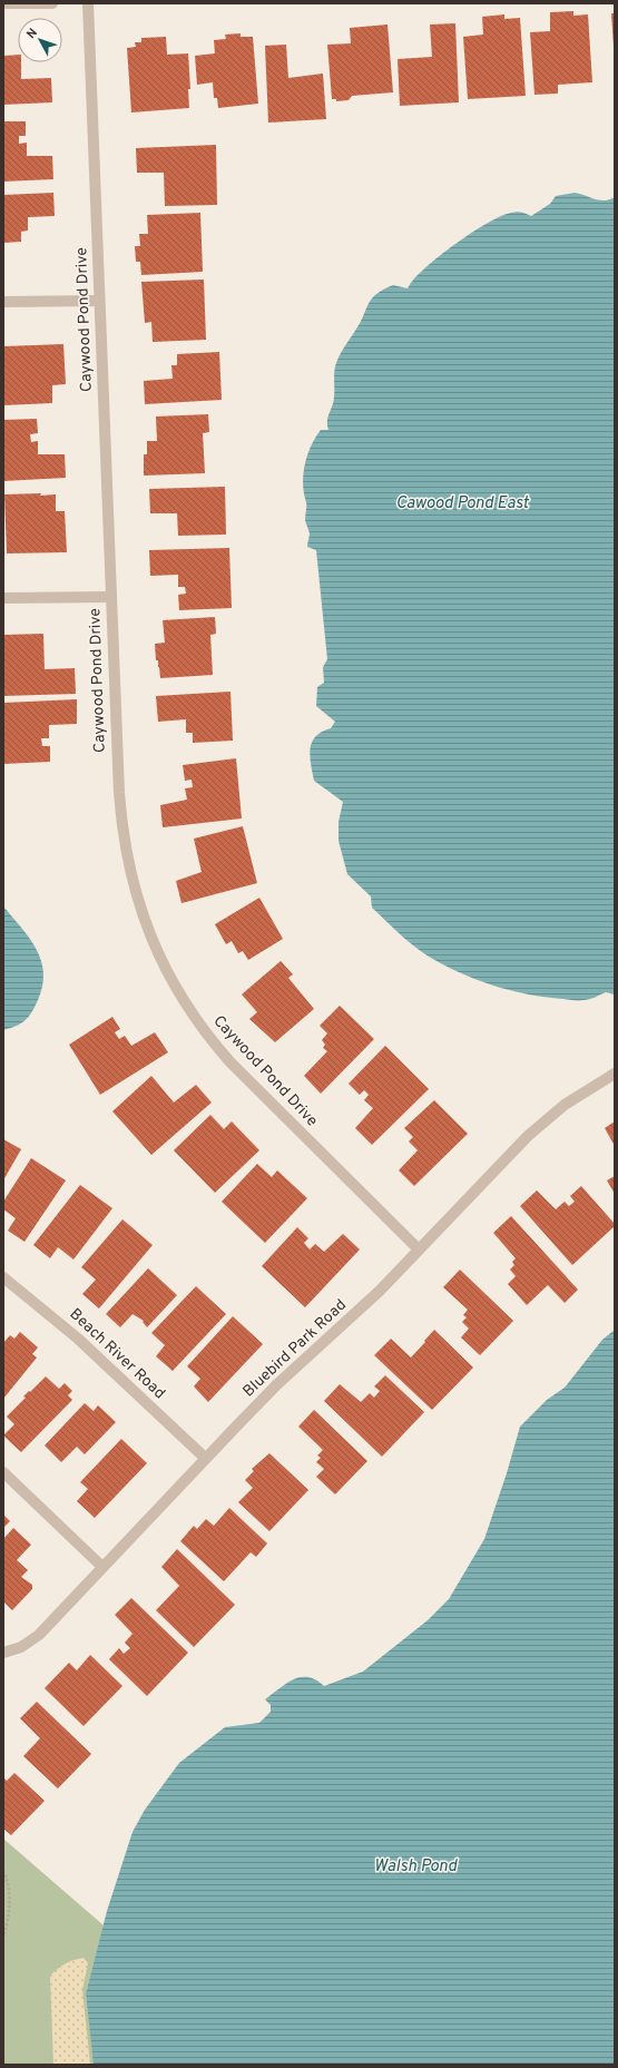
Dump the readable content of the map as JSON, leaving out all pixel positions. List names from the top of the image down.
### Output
{
  "streets": {
    "street": ["Caywood Pond Drive", "Bluebird Park Road", "Beach River Road"]
  },
  "crossings": [
    ["Caywood Pond Drive", "Bluebird Park Road"],
    ["Bluebird Park Road", "Beach River Road"]
  ],
  "water": ["Cawood Pond East", "Walsh Pond"],
  "north": "top left"
}
